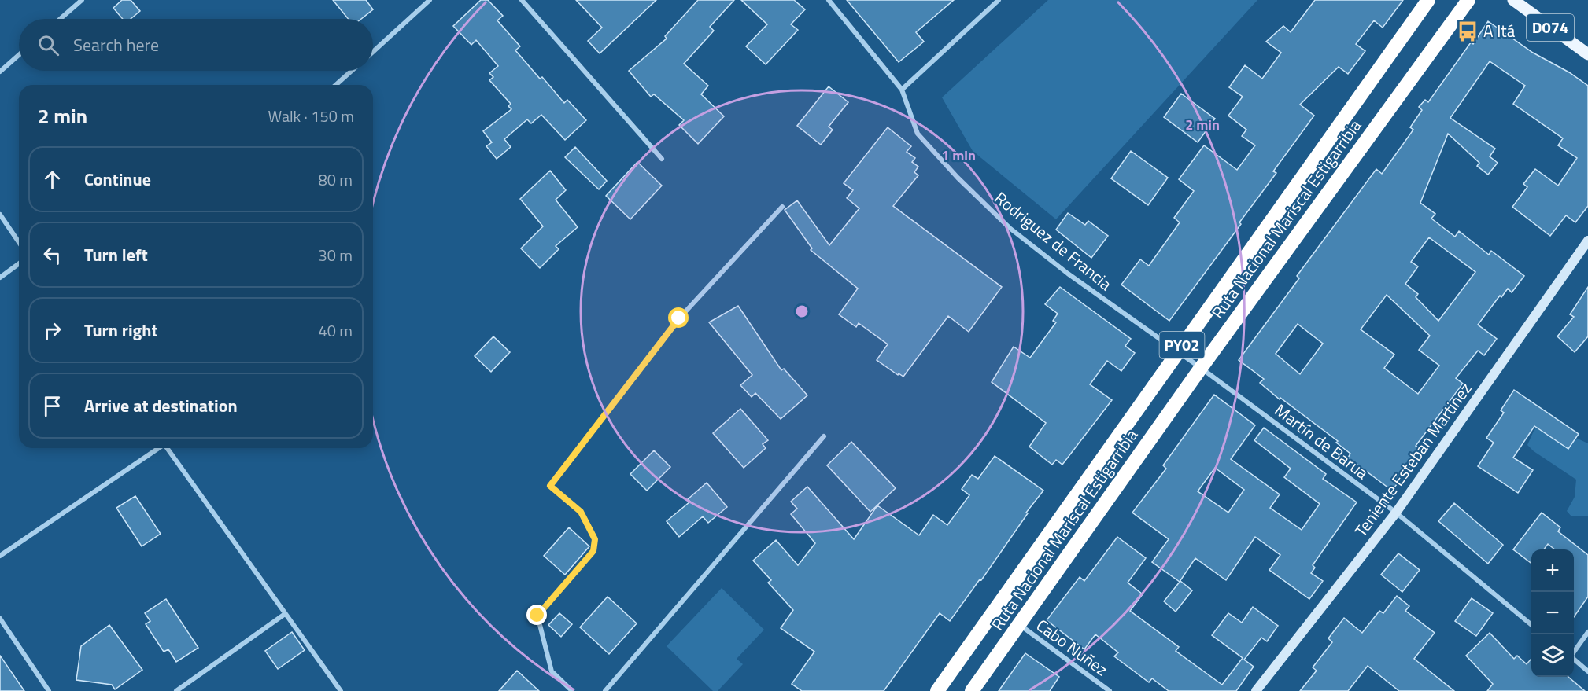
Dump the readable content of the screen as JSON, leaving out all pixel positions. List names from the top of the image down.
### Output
{
  "streets": {
    "highway": ["Ruta Nacional Mariscal Estigarribia", "PY02"],
    "main road": ["D074"],
    "street": [
      "Rodriguez de Francia",
      "Martín de Barua",
      "Teniente Esteban Martinez",
      "Cabo Nuñez"
    ]
  },
  "crossings": [
    ["Ruta Nacional Mariscal Estigarribia", "Rodriguez de Francia"],
    ["Ruta Nacional Mariscal Estigarribia", "Martín de Barua"],
    ["Ruta Nacional Mariscal Estigarribia", "Cabo Nuñez"],
    ["Rodriguez de Francia", "Martín de Barua"],
    ["Martín de Barua", "Teniente Esteban Martinez"]
  ],
  "places": {
    "bus stop": ["A Itá"]
  },
  "page": {
    "search": "Search here",
    "heading": ["2 min", "Walk · 150 m"],
    "list": [
      ["Continue", "80 m"],
      ["Turn left", "30 m"],
      ["Turn right", "40 m"],
      "Arrive at destination"
    ],
    "map_buttons": ["+", "−"]
  },
  "rings": ["2 min", "1 min"]
}
